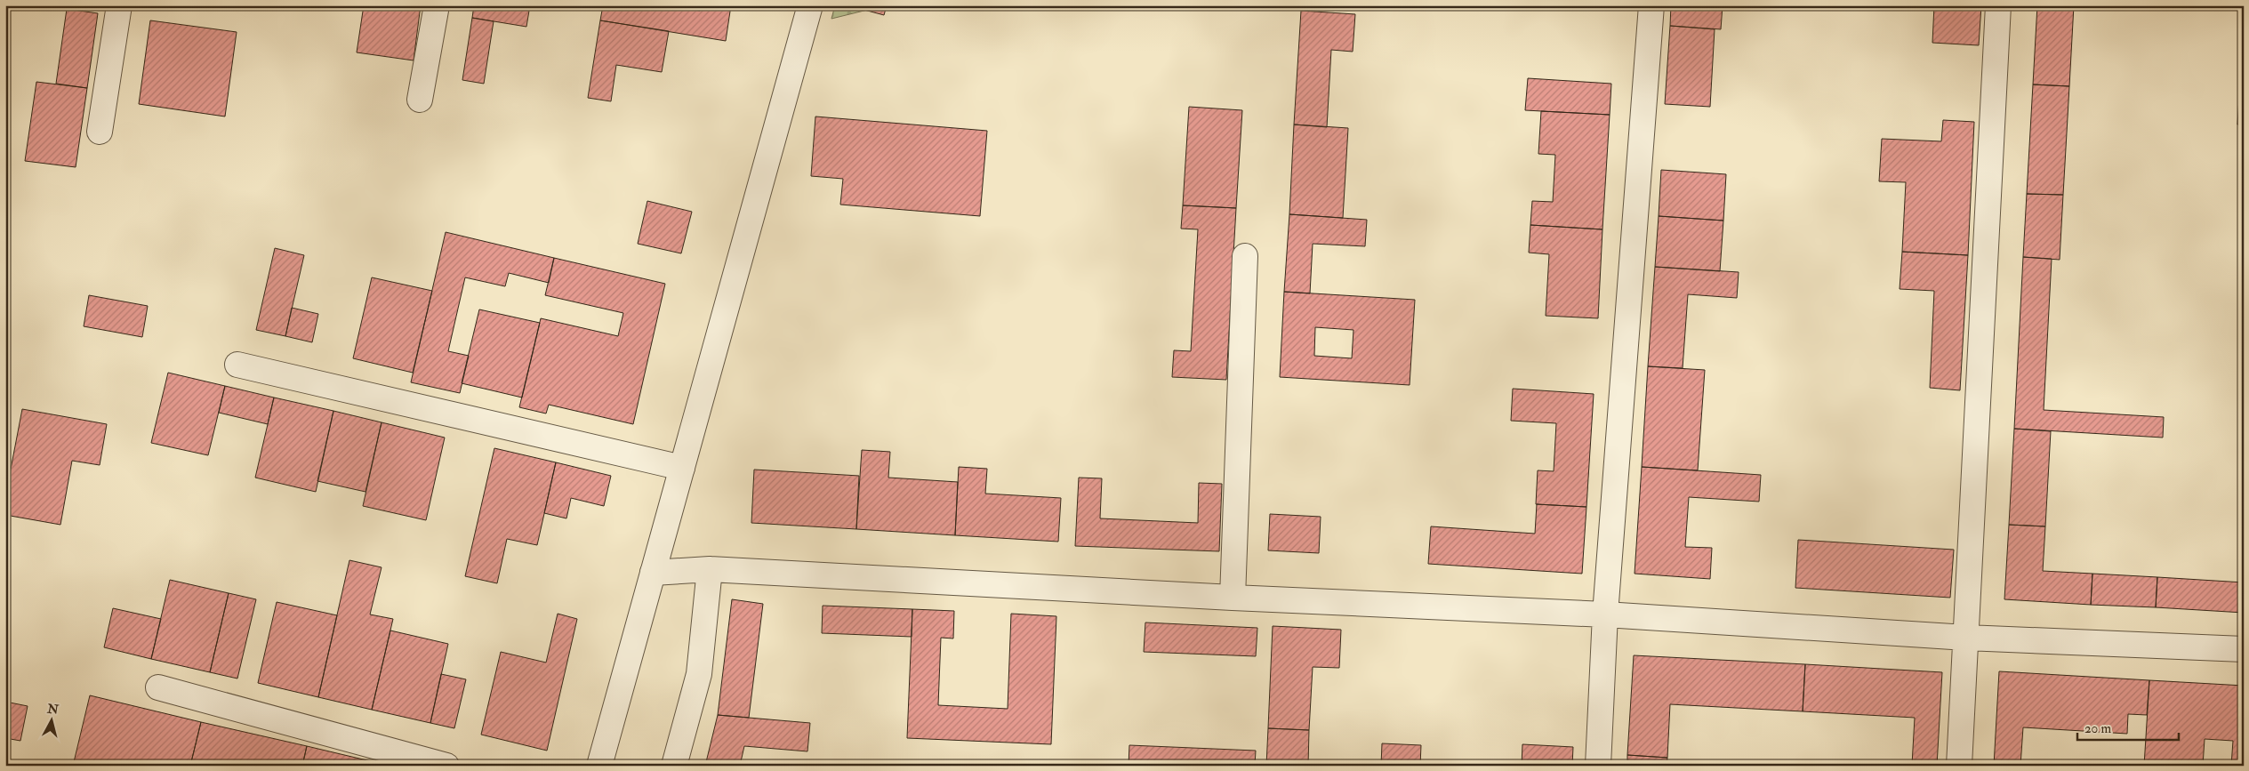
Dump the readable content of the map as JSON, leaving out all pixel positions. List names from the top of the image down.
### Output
{
  "scale_bar": "20 m",
  "north": "top"
}
